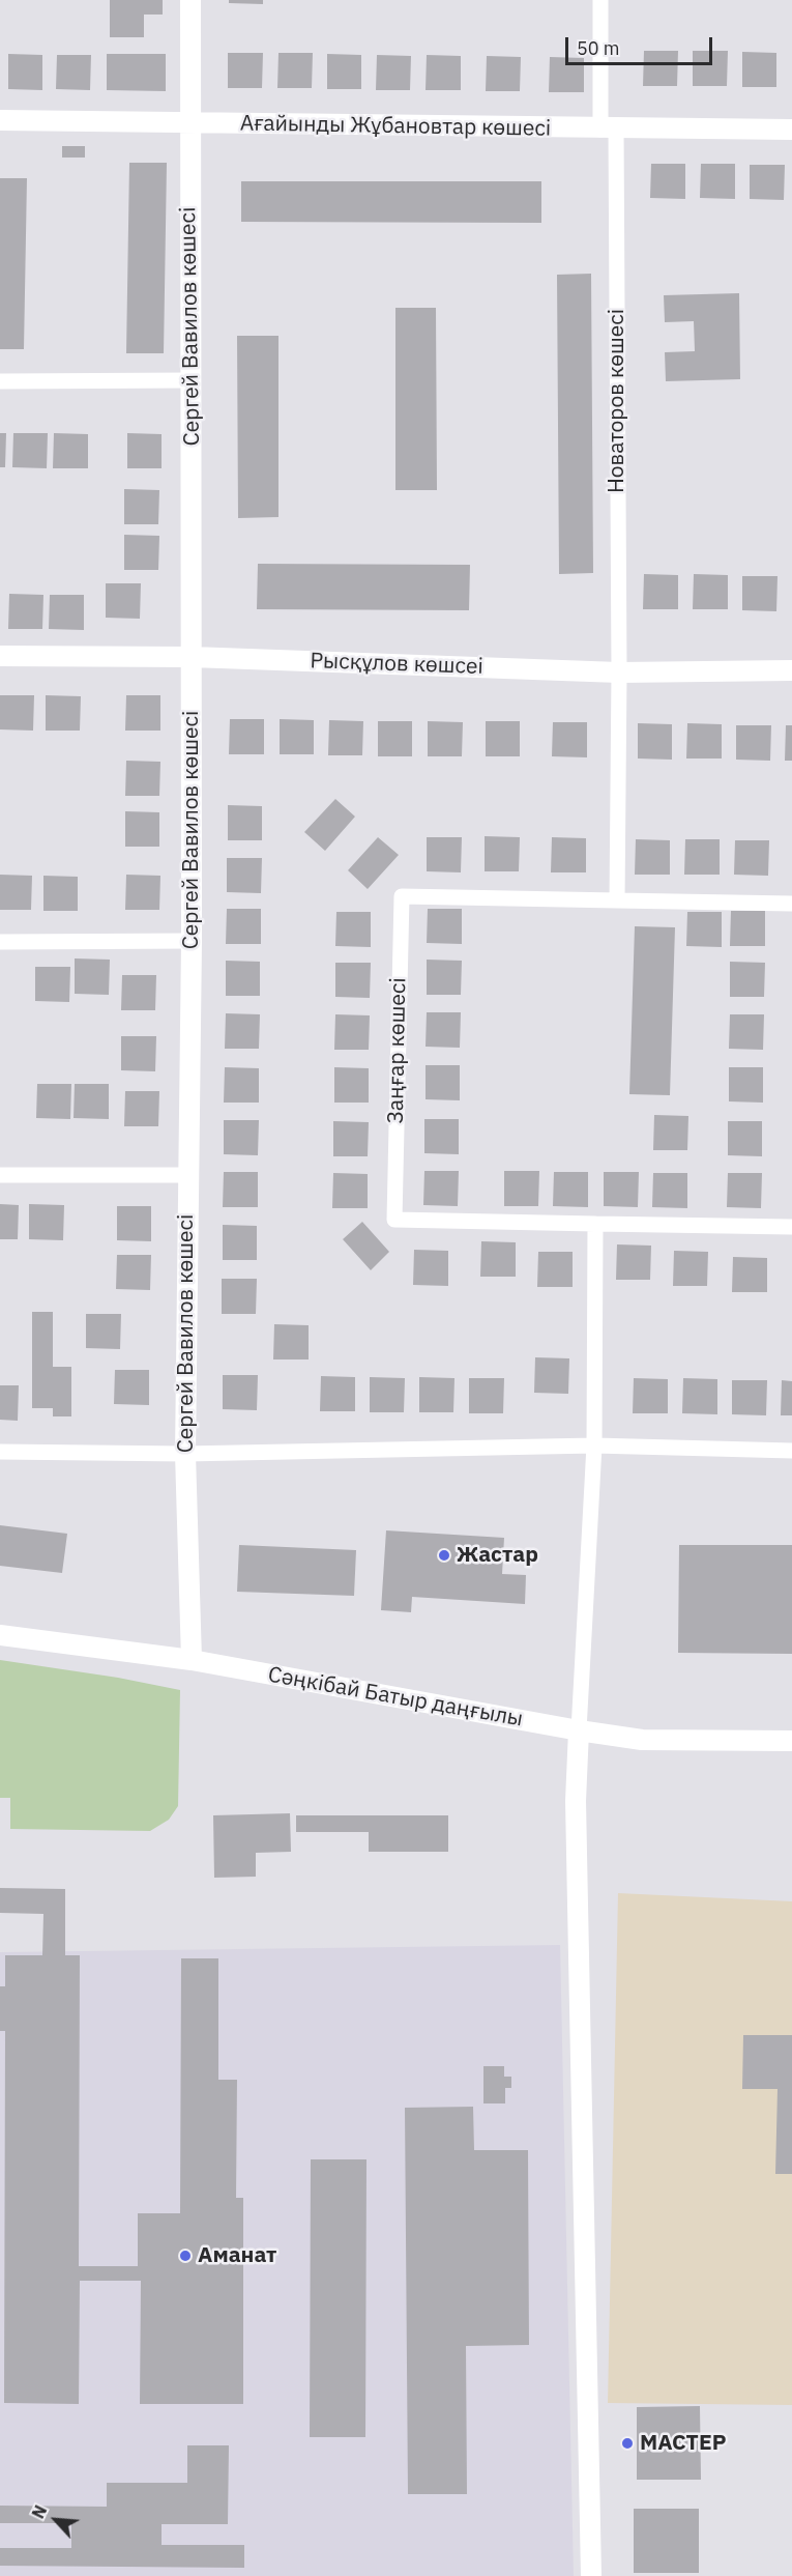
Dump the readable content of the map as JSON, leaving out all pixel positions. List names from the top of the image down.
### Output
{
  "streets": {
    "street": [
      "Ағайынды Жұбановтар көшесі",
      "Сергей Вавилов көшесі",
      "Новаторов көшесі",
      "Рысқұлов көшсеі",
      "Заңғар көшесі",
      "Сәңкібай Батыр даңғылы"
    ]
  },
  "crossings": [
    ["Ағайынды Жұбановтар көшесі", "Сергей Вавилов көшесі"],
    ["Ағайынды Жұбановтар көшесі", "Новаторов көшесі"],
    ["Сергей Вавилов көшесі", "Рысқұлов көшсеі"],
    ["Сергей Вавилов көшесі", "Сәңкібай Батыр даңғылы"],
    ["Новаторов көшесі", "Рысқұлов көшсеі"]
  ],
  "places": ["Жастар", "Аманат", "МАСТЕР"],
  "scale_bar": "50 m",
  "north": "top left"
}
